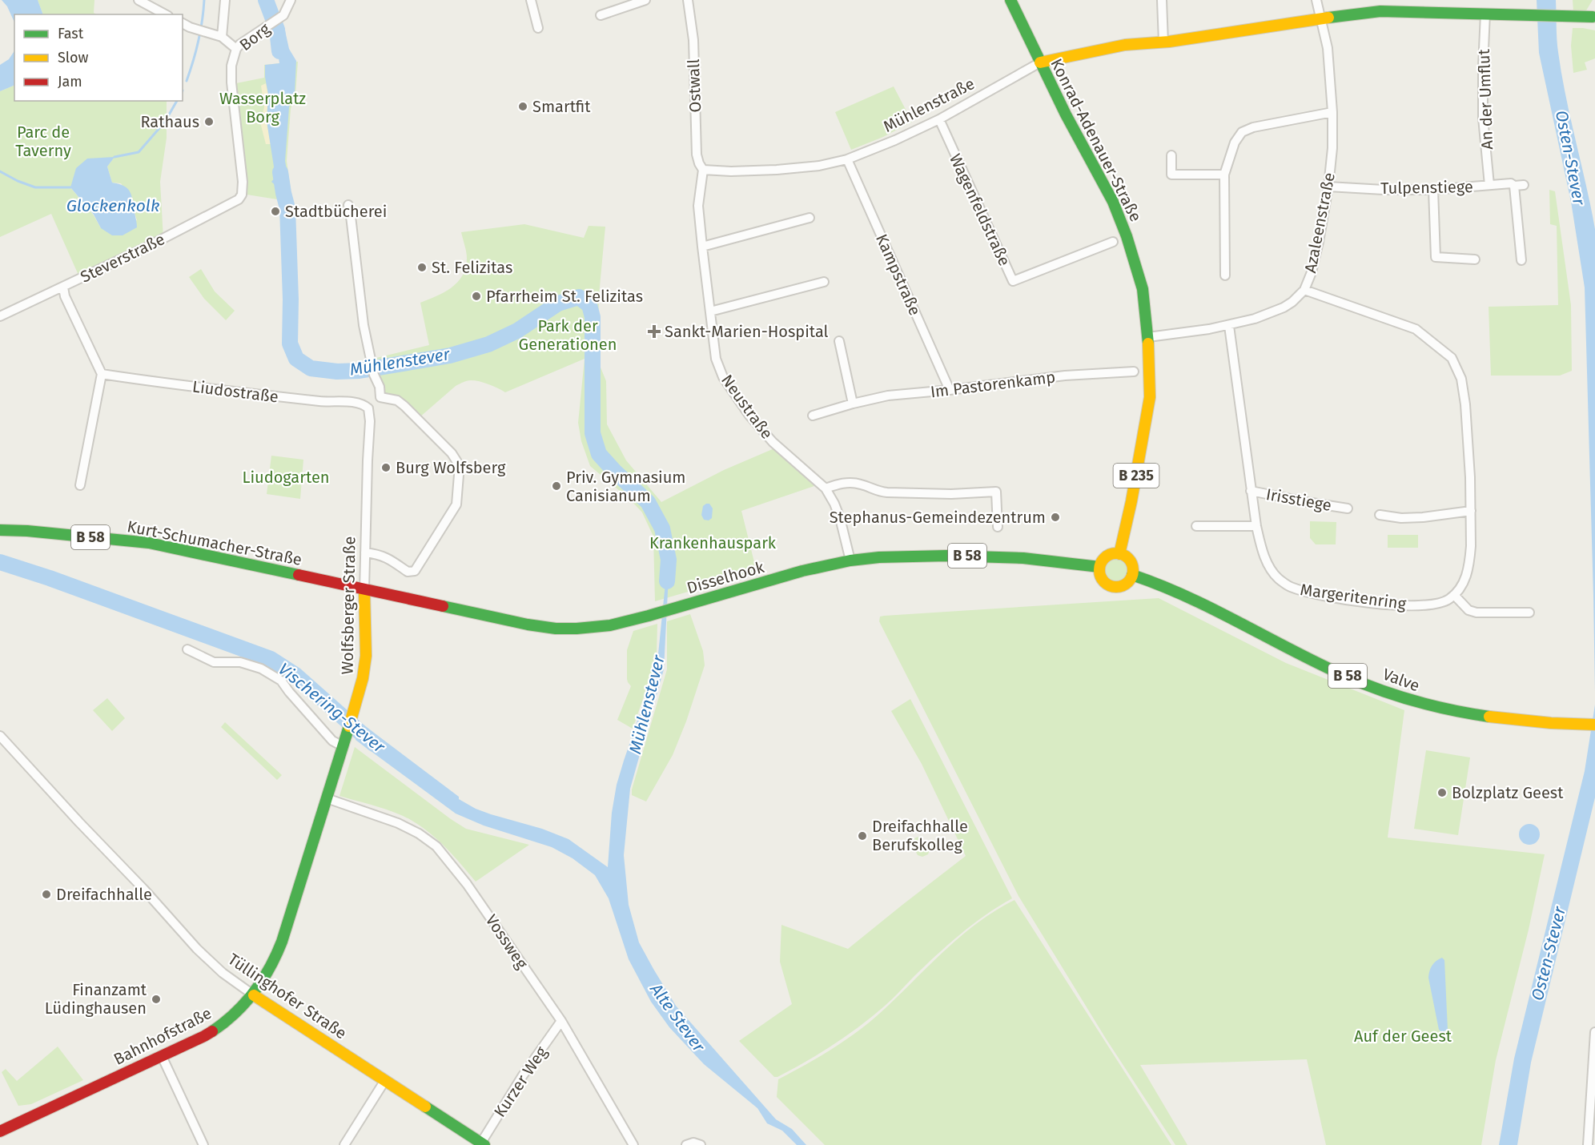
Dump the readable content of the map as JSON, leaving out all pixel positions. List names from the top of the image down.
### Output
{
  "streets": {
    "main road": [
      "Mühlenstraße",
      "Konrad-Adenauer-Straße",
      "B 235",
      "B 58",
      "Kurt-Schumacher-Straße",
      "Disselhook",
      "Wolfsberger Straße",
      "Valve",
      "Tüllinghofer Straße",
      "Bahnhofstraße"
    ],
    "street": [
      "Borg",
      "Ostwall",
      "An der Umflut",
      "Tulpenstiege",
      "Wagenfeldstraße",
      "Azaleenstraße",
      "Steverstraße",
      "Kampstraße",
      "Im Pastorenkamp",
      "Liudostraße",
      "Neustraße",
      "Irisstiege",
      "Margeritenring",
      "Vossweg",
      "Kurzer Weg"
    ]
  },
  "crossings": [
    ["Borg", "Steverstraße"],
    ["Ostwall", "Mühlenstraße"],
    ["Ostwall", "Neustraße"],
    ["An der Umflut", "Mühlenstraße"],
    ["An der Umflut", "Tulpenstiege"],
    ["Mühlenstraße", "Konrad-Adenauer-Straße"],
    ["Mühlenstraße", "Wagenfeldstraße"],
    ["Mühlenstraße", "Azaleenstraße"],
    ["Mühlenstraße", "Kampstraße"],
    ["Mühlenstraße", "Neustraße"],
    ["Konrad-Adenauer-Straße", "Azaleenstraße"],
    ["Konrad-Adenauer-Straße", "Disselhook"],
    ["Konrad-Adenauer-Straße", "Valve"],
    ["Tulpenstiege", "Azaleenstraße"],
    ["Azaleenstraße", "Margeritenring"],
    ["Kampstraße", "Im Pastorenkamp"],
    ["Liudostraße", "Wolfsberger Straße"],
    ["Neustraße", "Disselhook"],
    ["Irisstiege", "Margeritenring"],
    ["Kurt-Schumacher-Straße", "Disselhook"],
    ["Kurt-Schumacher-Straße", "Wolfsberger Straße"],
    ["Disselhook", "Wolfsberger Straße"],
    ["Disselhook", "Valve"],
    ["Wolfsberger Straße", "Vossweg"],
    ["Wolfsberger Straße", "Tüllinghofer Straße"],
    ["Wolfsberger Straße", "Bahnhofstraße"],
    ["Vossweg", "Kurzer Weg"],
    ["Tüllinghofer Straße", "Bahnhofstraße"],
    ["Tüllinghofer Straße", "Kurzer Weg"]
  ],
  "water": [
    "Osten-Stever",
    "Glockenkolk",
    "Mühlenstever",
    "Vischering-Stever",
    "Alte Stever"
  ],
  "parks": [
    "Wasserplatz Borg",
    "Parc de Taverny",
    "Park der Generationen",
    "Liudogarten",
    "Krankenhauspark",
    "Auf der Geest"
  ],
  "places": {
    "other": [
      "Smartfit",
      "Rathaus",
      "Stadtbücherei",
      "St. Felizitas",
      "Pfarrheim St. Felizitas",
      "Burg Wolfsberg",
      "Priv. Gymnasium Canisianum",
      "Stephanus-Gemeindezentrum",
      "Bolzplatz Geest",
      "Dreifachhalle Berufskolleg",
      "Dreifachhalle",
      "Finanzamt Lüdinghausen"
    ],
    "health": ["Sankt-Marien-Hospital"]
  },
  "legend": ["Fast", "Slow", "Jam"]
}
